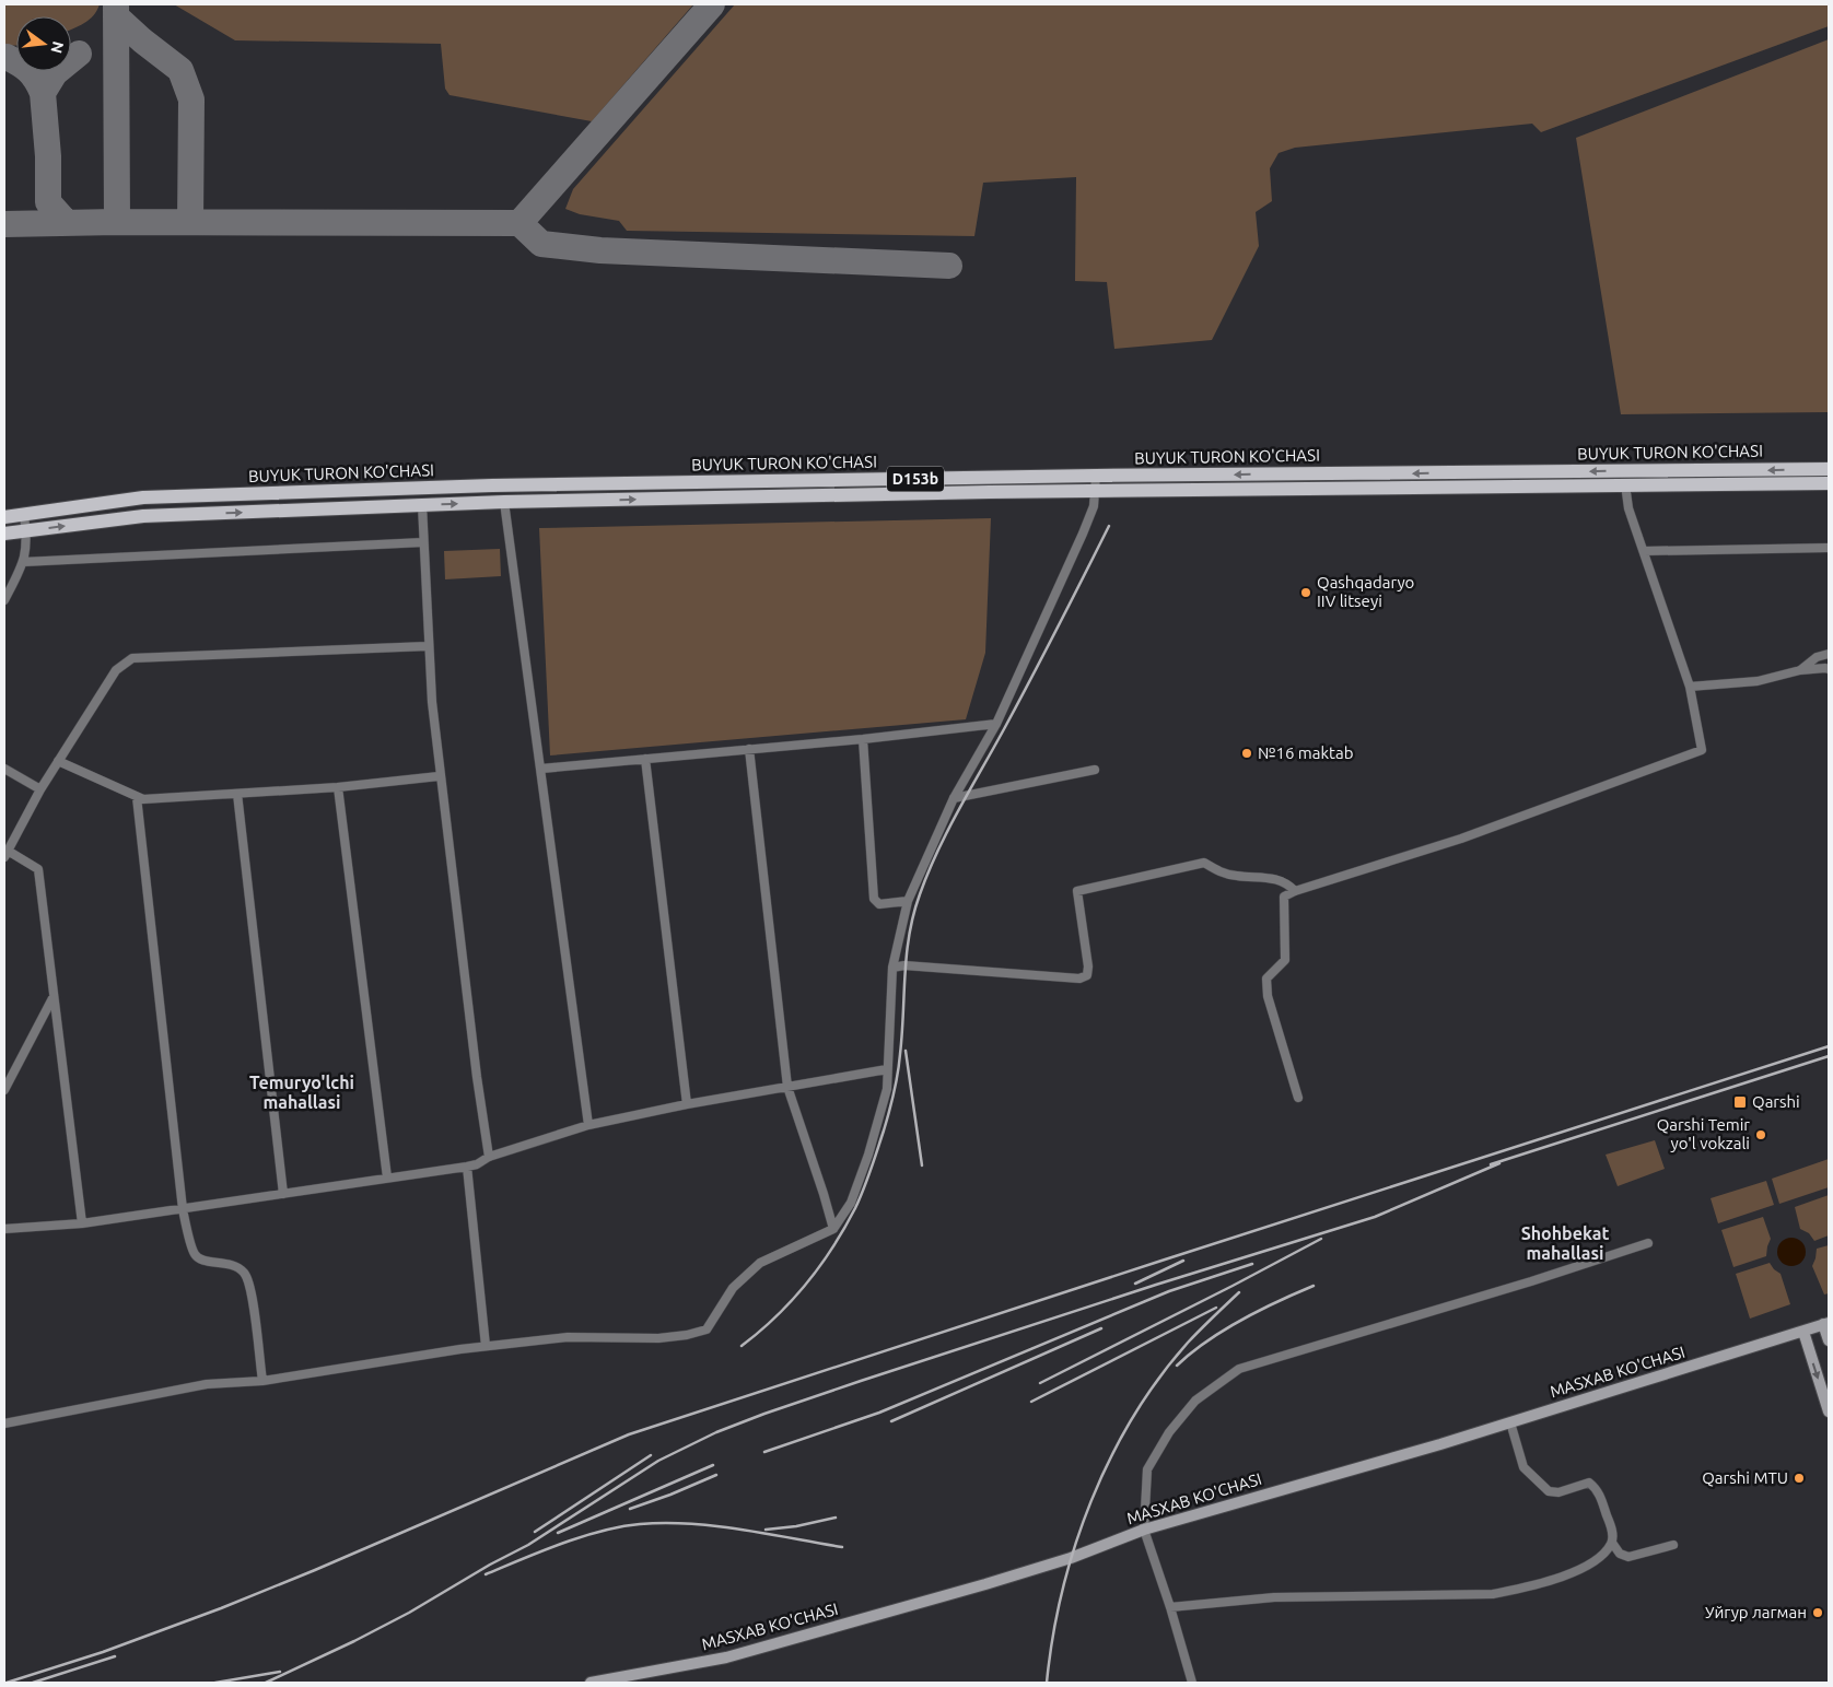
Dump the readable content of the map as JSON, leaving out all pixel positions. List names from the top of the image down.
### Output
{
  "streets": {
    "main road": ["BUYUK TURON KO'CHASI", "D153b", "MASXAB KO'CHASI"]
  },
  "districts": ["Temuryo'lchi mahallasi", "Shohbekat mahallasi"],
  "places": {
    "other": [
      "Qashqadaryo IIV litseyi",
      "№16 maktab",
      "Qarshi Temir yo'l vokzali",
      "Qarshi MTU",
      "Уйгур лагман"
    ],
    "transit": ["Qarshi"]
  },
  "north": "right"
}
